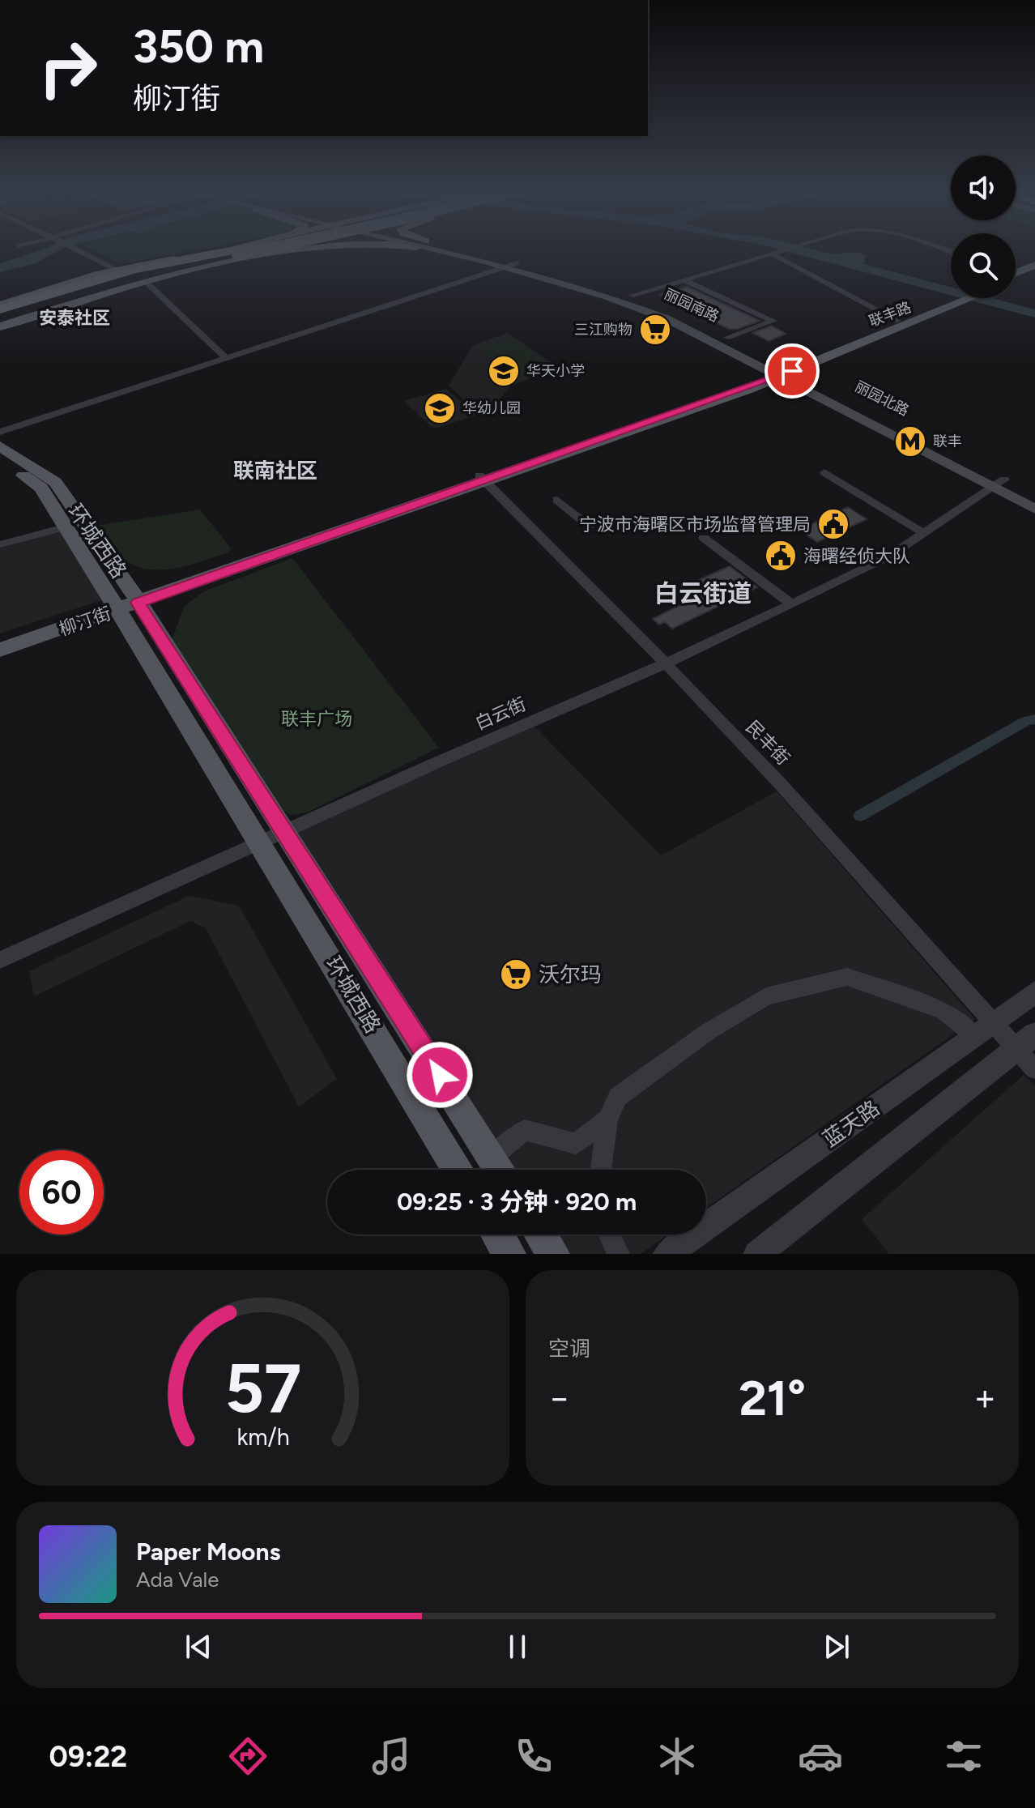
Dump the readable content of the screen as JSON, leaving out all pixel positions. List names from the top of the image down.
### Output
{
  "streets": {
    "main road": [
      "丽园南路",
      "联丰路",
      "丽园北路",
      "环城西路",
      "柳汀街"
    ],
    "street": ["白云街", "民丰街", "蓝天路"]
  },
  "crossings": [
    ["丽园南路", "联丰路"],
    ["丽园南路", "丽园北路"],
    ["丽园南路", "柳汀街"],
    ["联丰路", "丽园北路"],
    ["联丰路", "柳汀街"],
    ["丽园北路", "柳汀街"],
    ["丽园北路", "白云街"],
    ["环城西路", "柳汀街"],
    ["环城西路", "白云街"],
    ["柳汀街", "民丰街"],
    ["白云街", "民丰街"],
    ["民丰街", "蓝天路"]
  ],
  "districts": ["安泰社区", "联南社区", "白云街道"],
  "parks": ["联丰广场"],
  "places": {
    "supermarket": ["三江购物", "沃尔玛"],
    "school or university": ["华天小学", "华幼儿园"],
    "metro station": ["联丰"],
    "public building": ["宁波市海曙区市场监督管理局", "海曙经侦大队"]
  },
  "page": {
    "turn": ["350 m", "柳汀街"],
    "limit": "60",
    "trip": "09:25 · 3 分钟 · 920 m",
    "tile": "空调",
    "heat": ["−", "21°", "+"],
    "song": ["Paper Moons", "Ada Vale"],
    "tabs": "09:22",
    "gauge": ["57", "km/h"]
  }
}
